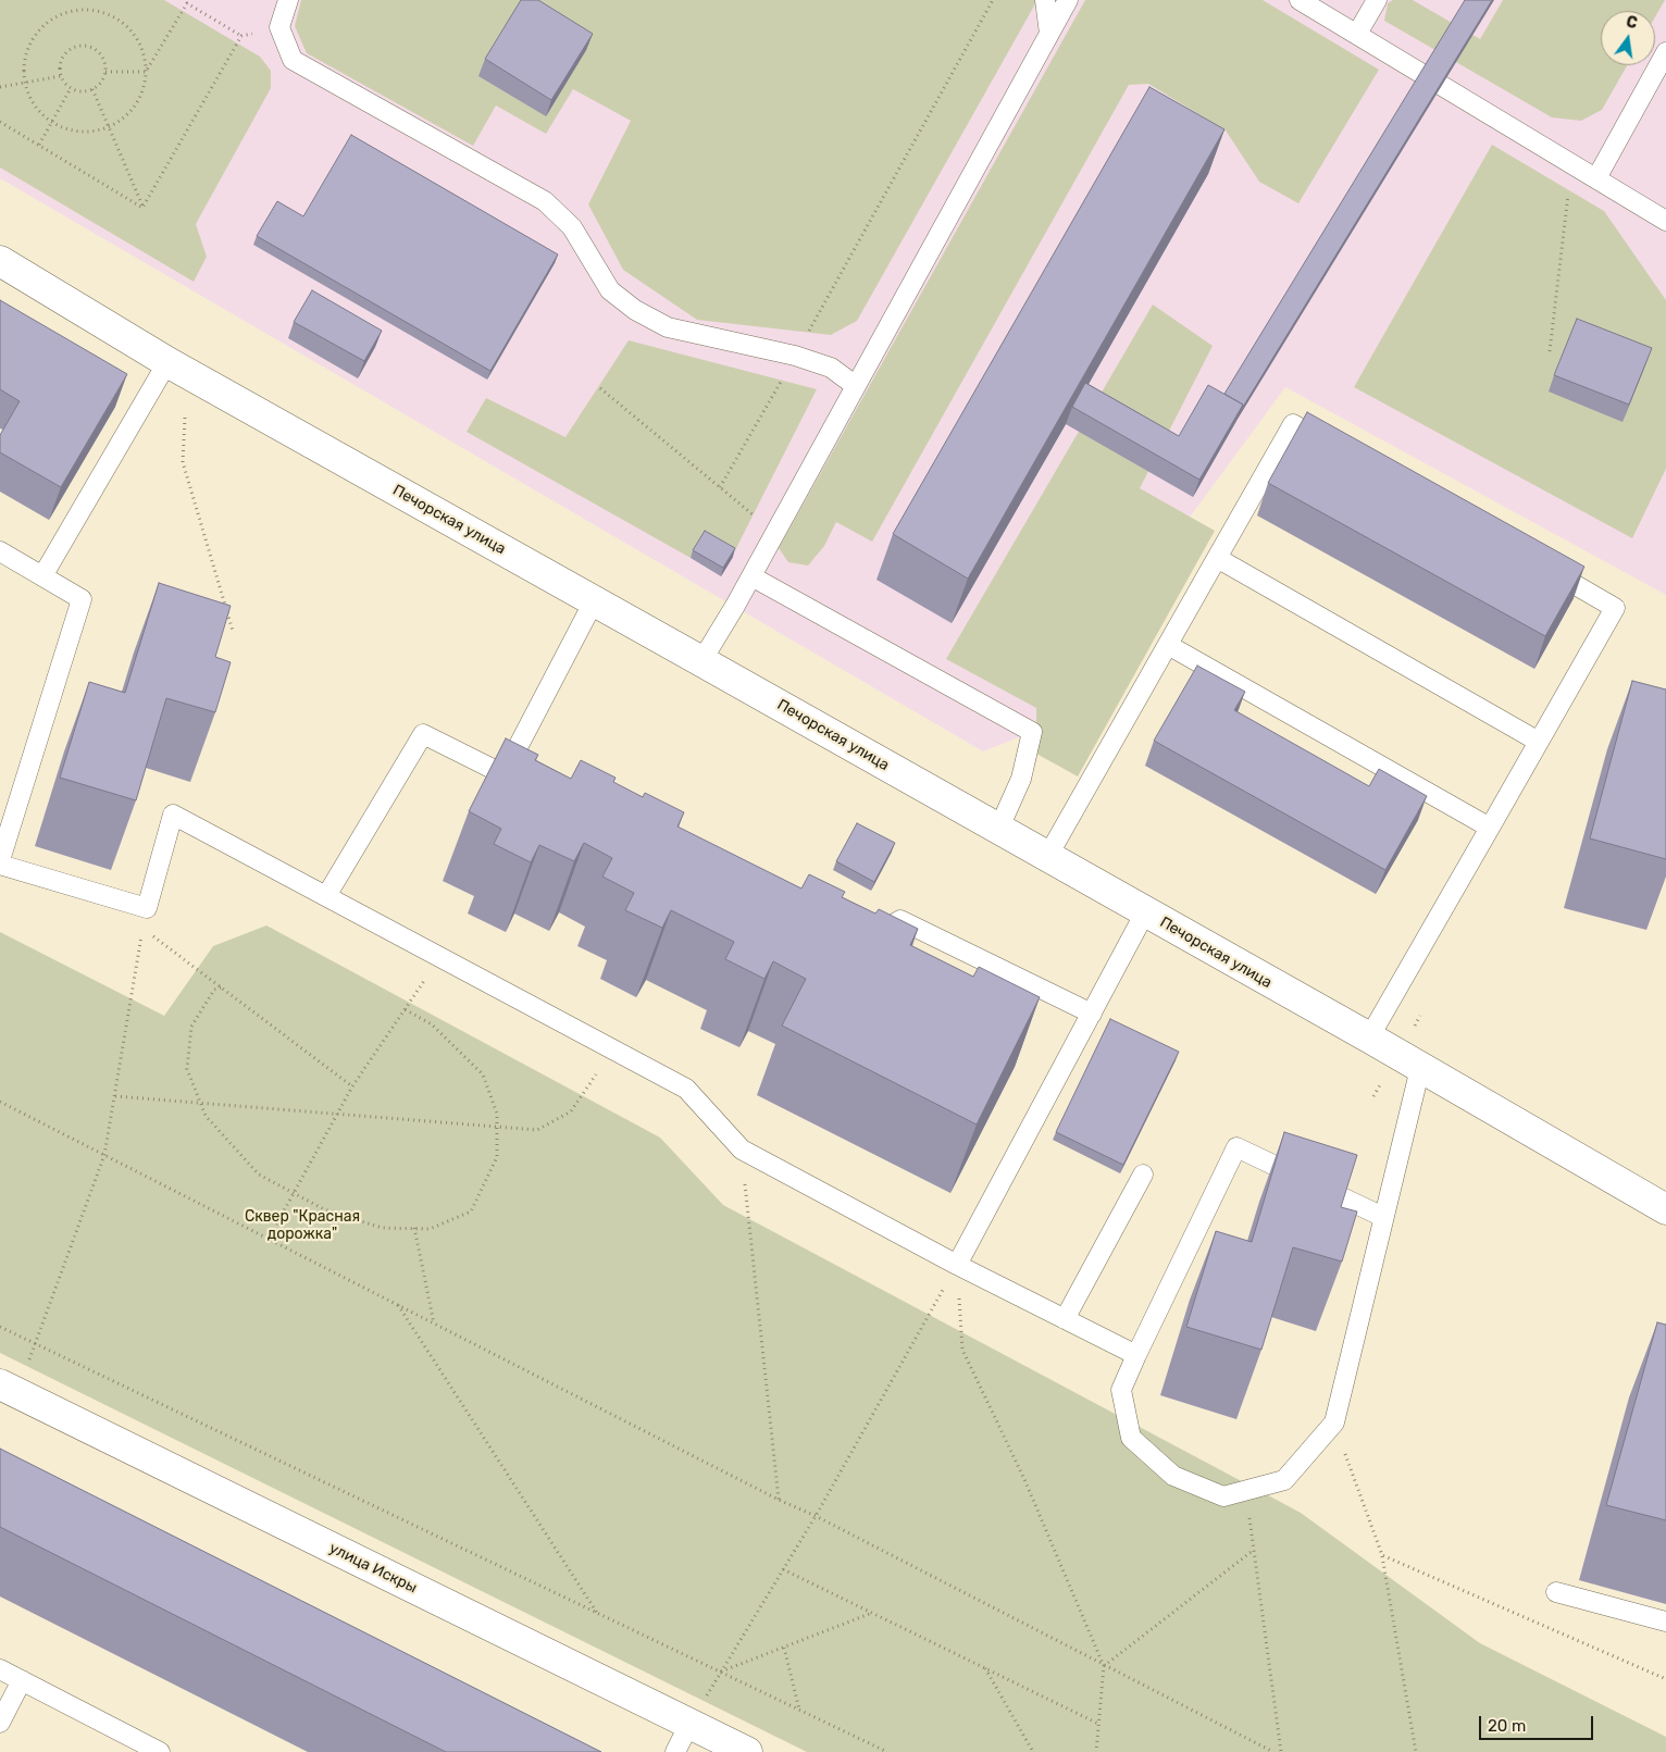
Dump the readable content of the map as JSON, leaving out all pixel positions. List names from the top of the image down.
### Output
{
  "streets": {
    "street": ["Печорская улица", "улица Искры"]
  },
  "parks": ["Сквер \"Красная дорожка\""],
  "scale_bar": "20 m",
  "north": "top"
}
